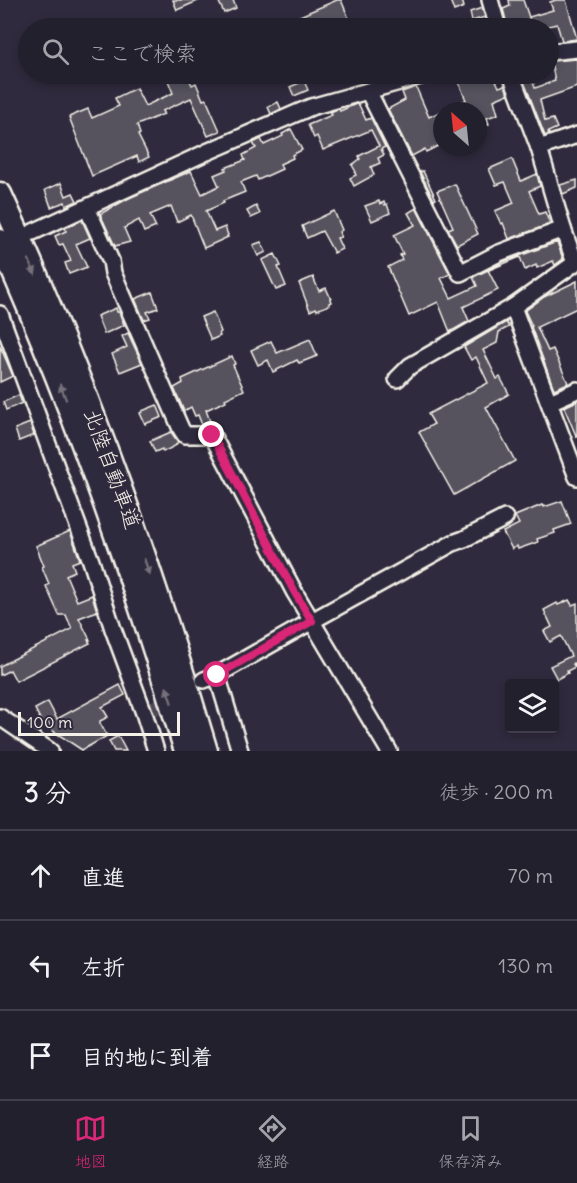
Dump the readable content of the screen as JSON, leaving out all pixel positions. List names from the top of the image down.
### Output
{
  "streets": {
    "highway": ["北陸自動車道"]
  },
  "scale_bar": "100 m",
  "north": "top left",
  "page": {
    "search": "ここで検索",
    "scale": "100 m",
    "heading": ["3 分", "徒歩 · 200 m"],
    "list": [
      ["直進", "70 m"],
      ["左折", "130 m"],
      "目的地に到着"
    ],
    "nav": ["地図", "経路", "保存済み"]
  }
}
